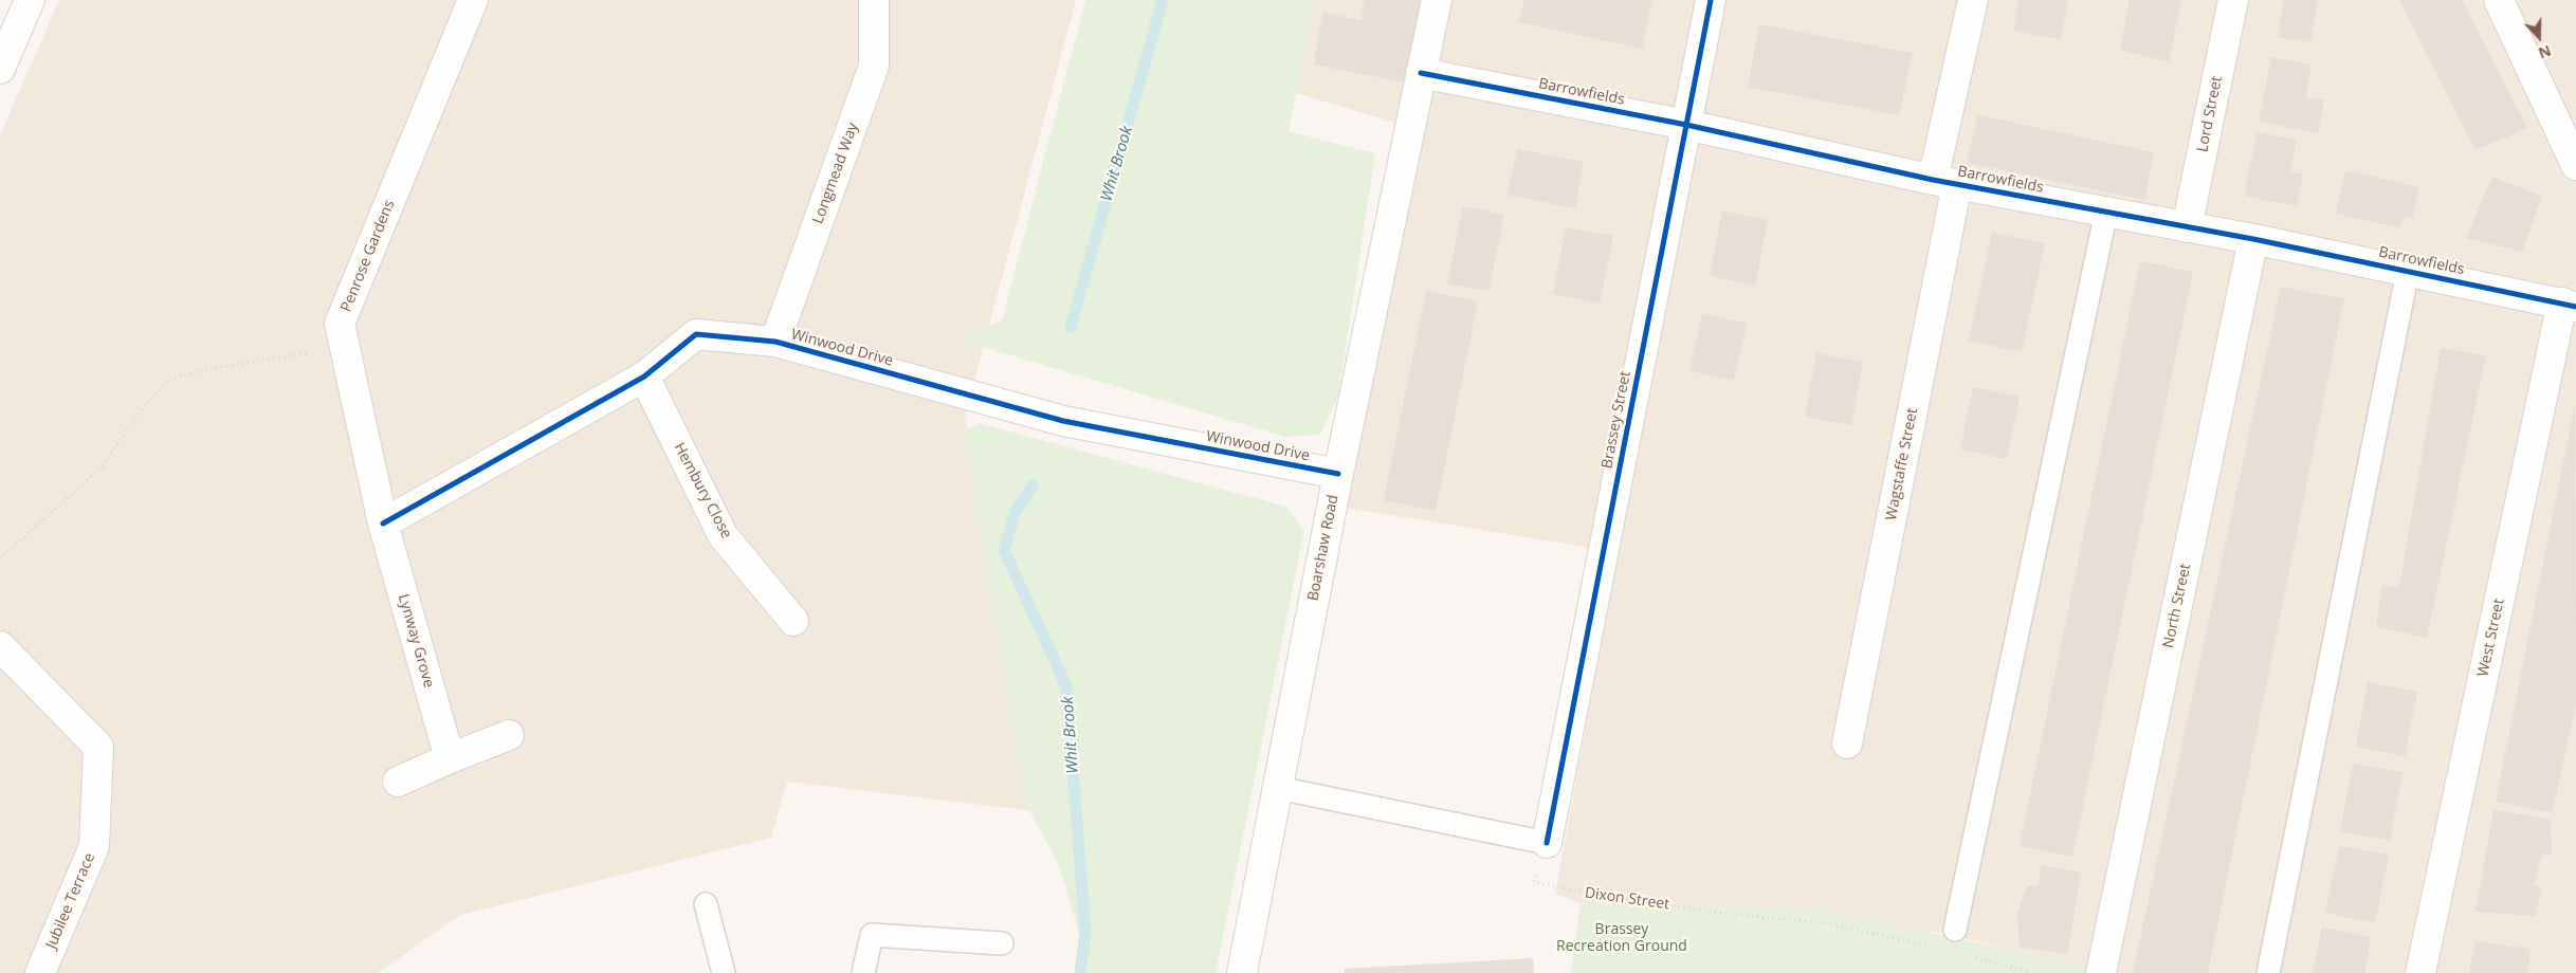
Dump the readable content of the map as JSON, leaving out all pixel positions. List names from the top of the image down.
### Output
{
  "streets": {
    "street": [
      "Barrowfields",
      "Lord Street",
      "Longmead Way",
      "Penrose Gardens",
      "Winwood Drive",
      "Brassey Street",
      "Wagstaffe Street",
      "Hembury Close",
      "Boarshaw Road",
      "North Street",
      "West Street",
      "Lynway Grove",
      "Jubilee Terrace"
    ],
    "path": ["Dixon Street"]
  },
  "crossings": [
    ["Barrowfields", "Lord Street"],
    ["Barrowfields", "Brassey Street"],
    ["Barrowfields", "Wagstaffe Street"],
    ["Barrowfields", "Boarshaw Road"],
    ["Barrowfields", "North Street"],
    ["Barrowfields", "West Street"],
    ["Longmead Way", "Winwood Drive"],
    ["Penrose Gardens", "Winwood Drive"],
    ["Penrose Gardens", "Lynway Grove"],
    ["Winwood Drive", "Hembury Close"],
    ["Winwood Drive", "Boarshaw Road"],
    ["Winwood Drive", "Lynway Grove"],
    ["Brassey Street", "Dixon Street"]
  ],
  "water": ["Whit Brook"],
  "parks": ["Brassey Recreation Ground"],
  "north": "bottom"
}
